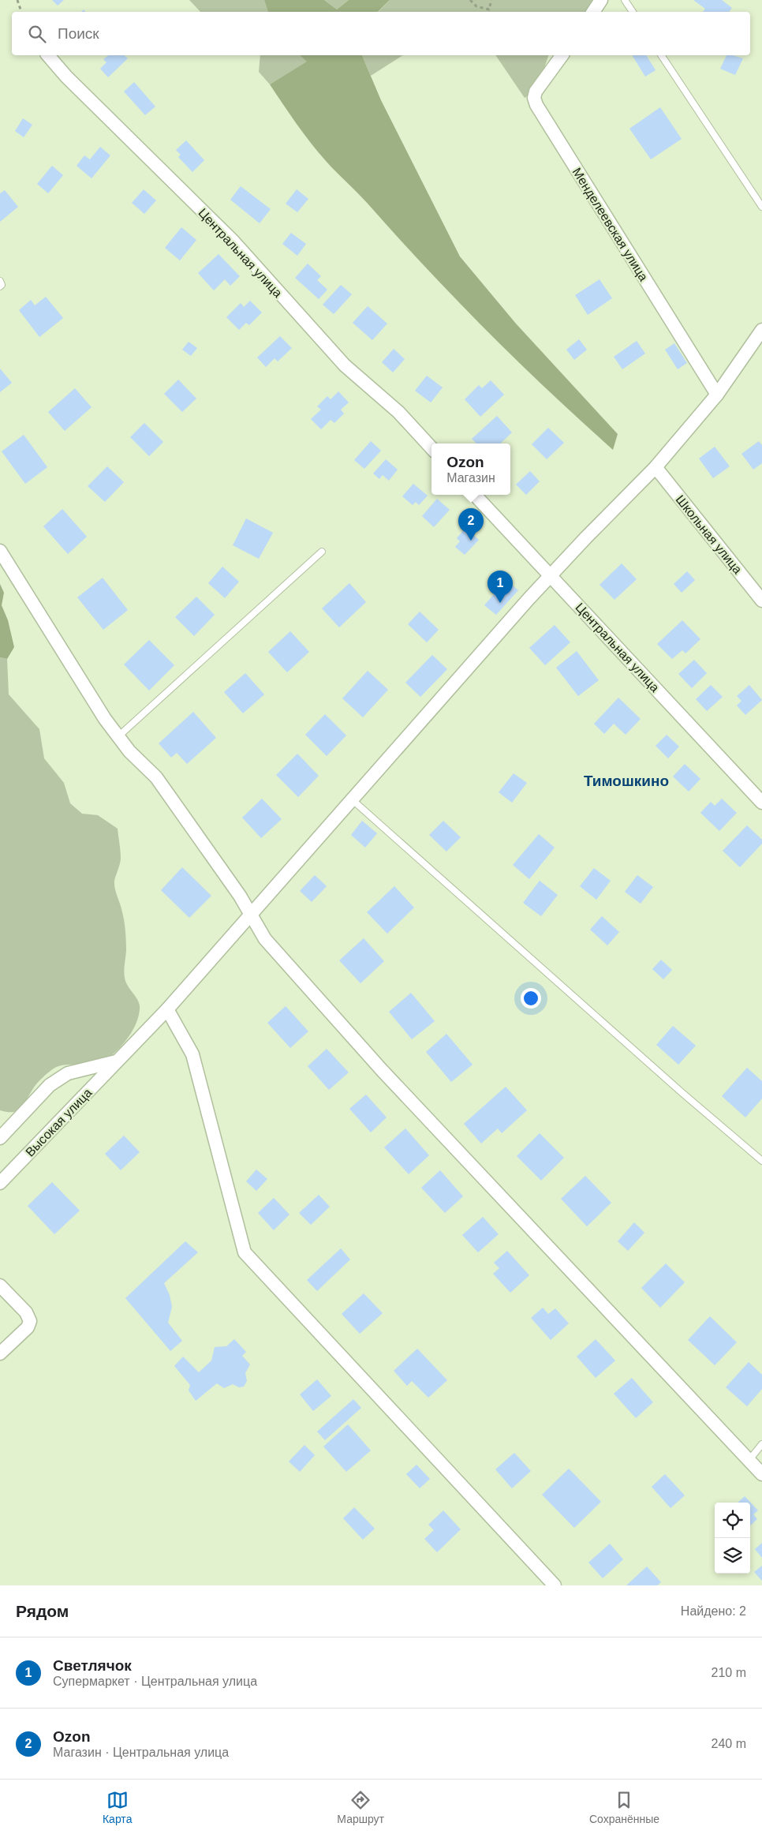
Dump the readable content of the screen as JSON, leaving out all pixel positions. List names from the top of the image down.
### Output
{
  "streets": {
    "street": [
      "Менделеевская улица",
      "Центральная улица",
      "Школьная улица",
      "Высокая улица"
    ]
  },
  "crossings": [
    ["Менделеевская улица", "Высокая улица"],
    ["Центральная улица", "Высокая улица"],
    ["Школьная улица", "Высокая улица"]
  ],
  "districts": ["Тимошкино"],
  "page": {
    "search": "Поиск",
    "popup": ["Ozon", "Магазин"],
    "pins": ["2", "1"],
    "heading": ["Рядом", "Найдено: 2"],
    "list": [
      {
        "mark": "1",
        "name": "Светлячок",
        "note": "Супермаркет · Центральная улица",
        "value": "210 m"
      },
      {
        "mark": "2",
        "name": "Ozon",
        "note": "Магазин · Центральная улица",
        "value": "240 m"
      }
    ],
    "nav": ["Карта", "Маршрут", "Сохранённые"]
  }
}
